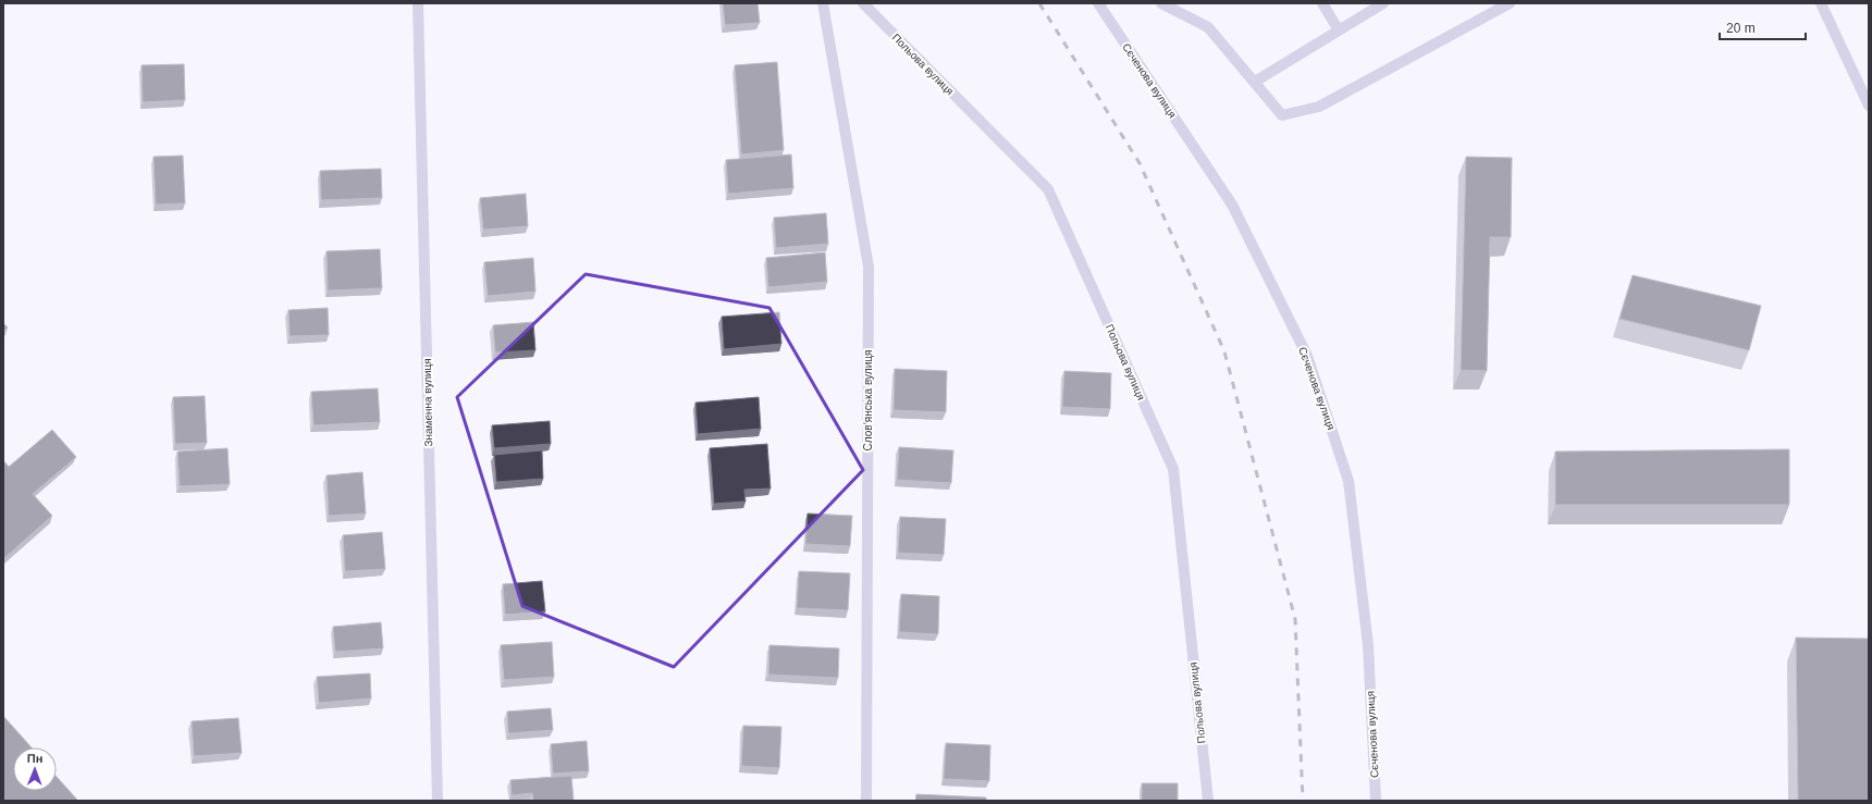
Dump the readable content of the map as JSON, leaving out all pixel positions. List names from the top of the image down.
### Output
{
  "streets": {
    "street": [
      "Польова вулиця",
      "Сєченова вулиця",
      "Слов’янська вулиця",
      "Знаменна вулиця"
    ]
  },
  "scale_bar": "20 m",
  "north": "top"
}
